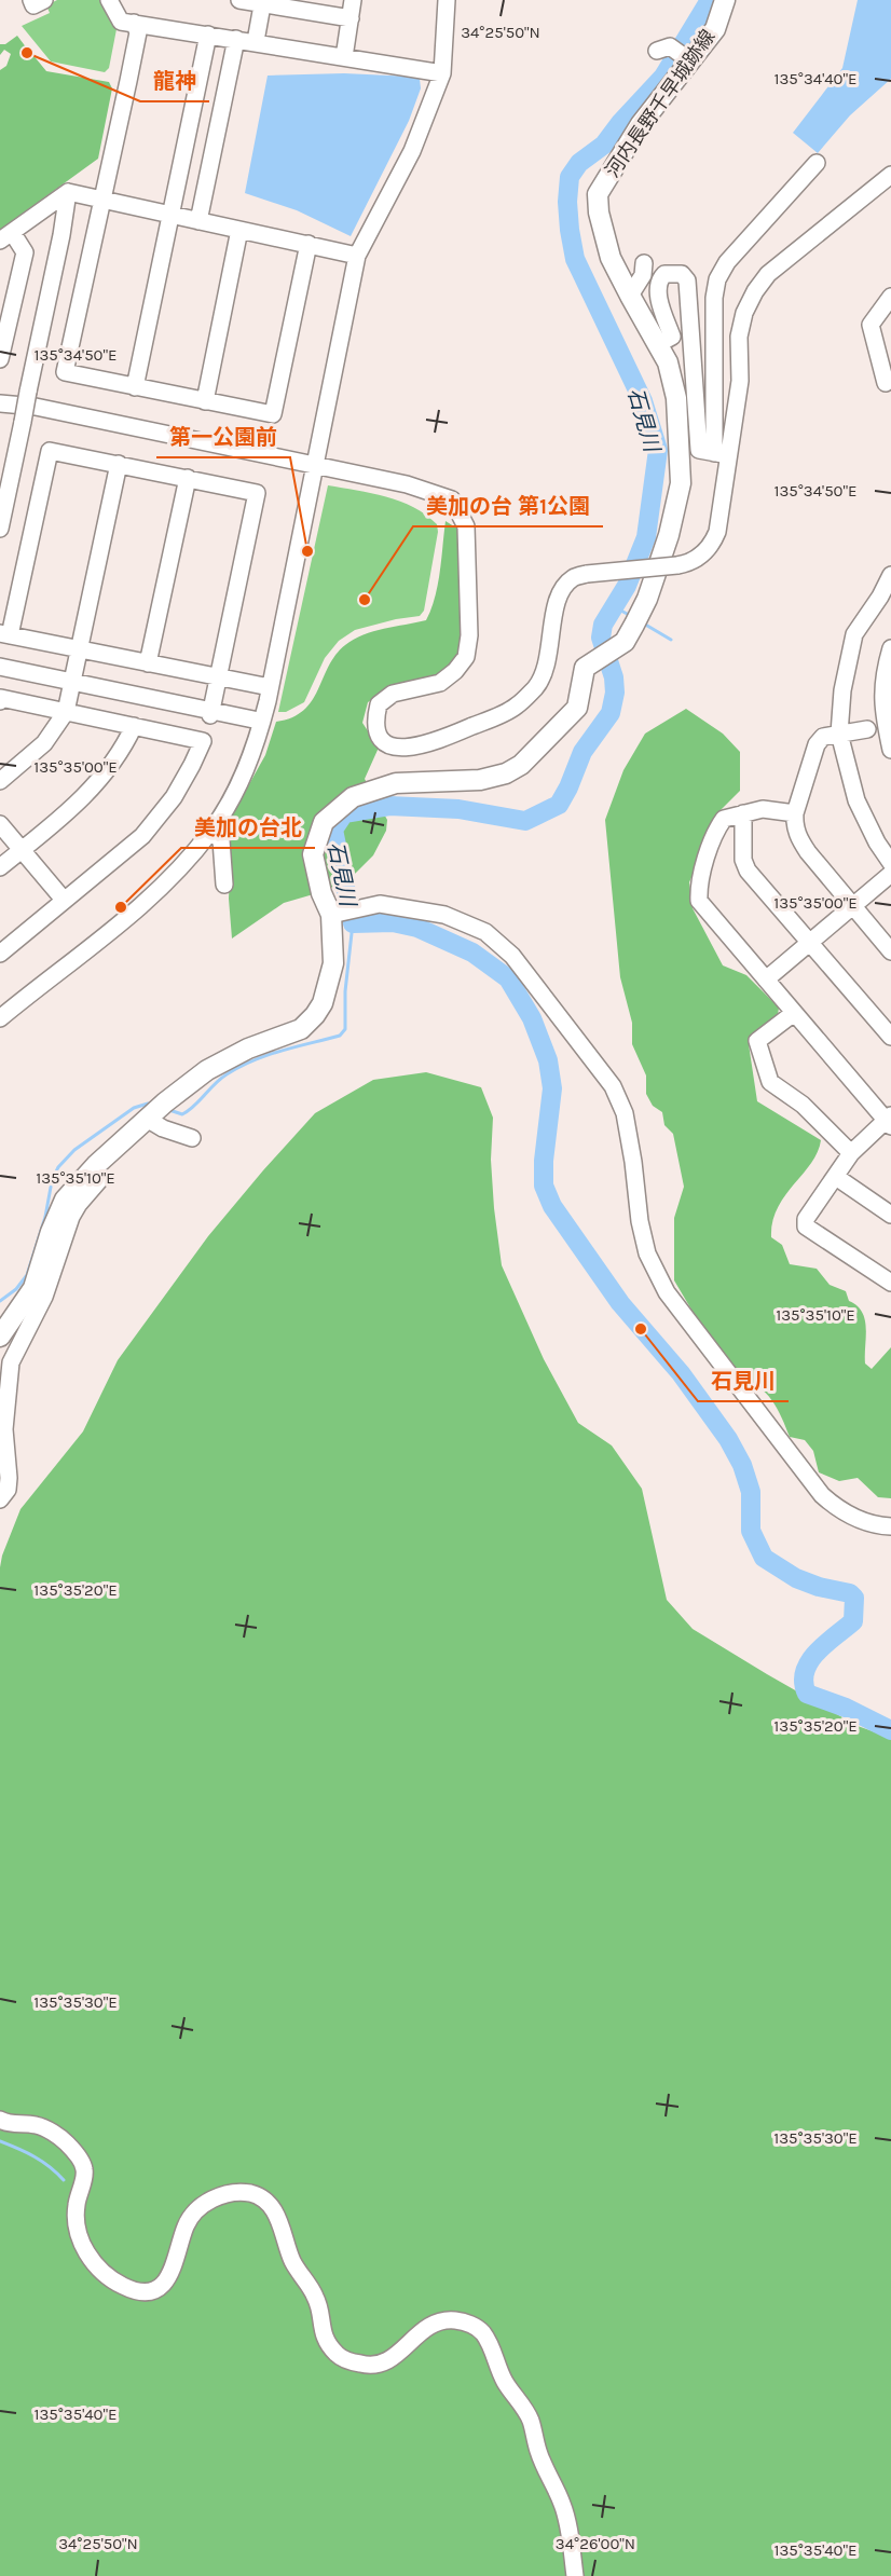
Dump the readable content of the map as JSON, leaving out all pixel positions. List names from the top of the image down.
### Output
{
  "streets": {
    "main road": ["河内長野千早城跡線"]
  },
  "water": ["石見川"],
  "places": [
    "龍神",
    "第一公園前",
    "美加の台 第1公園",
    "美加の台北",
    "石見川"
  ],
  "coordinates": [
    "34°25'50\"N",
    "135°34'40\"E",
    "135°34'50\"E",
    "135°35'00\"E",
    "135°35'10\"E",
    "135°35'20\"E",
    "135°35'30\"E",
    "135°35'40\"E",
    "34°26'00\"N"
  ]
}
